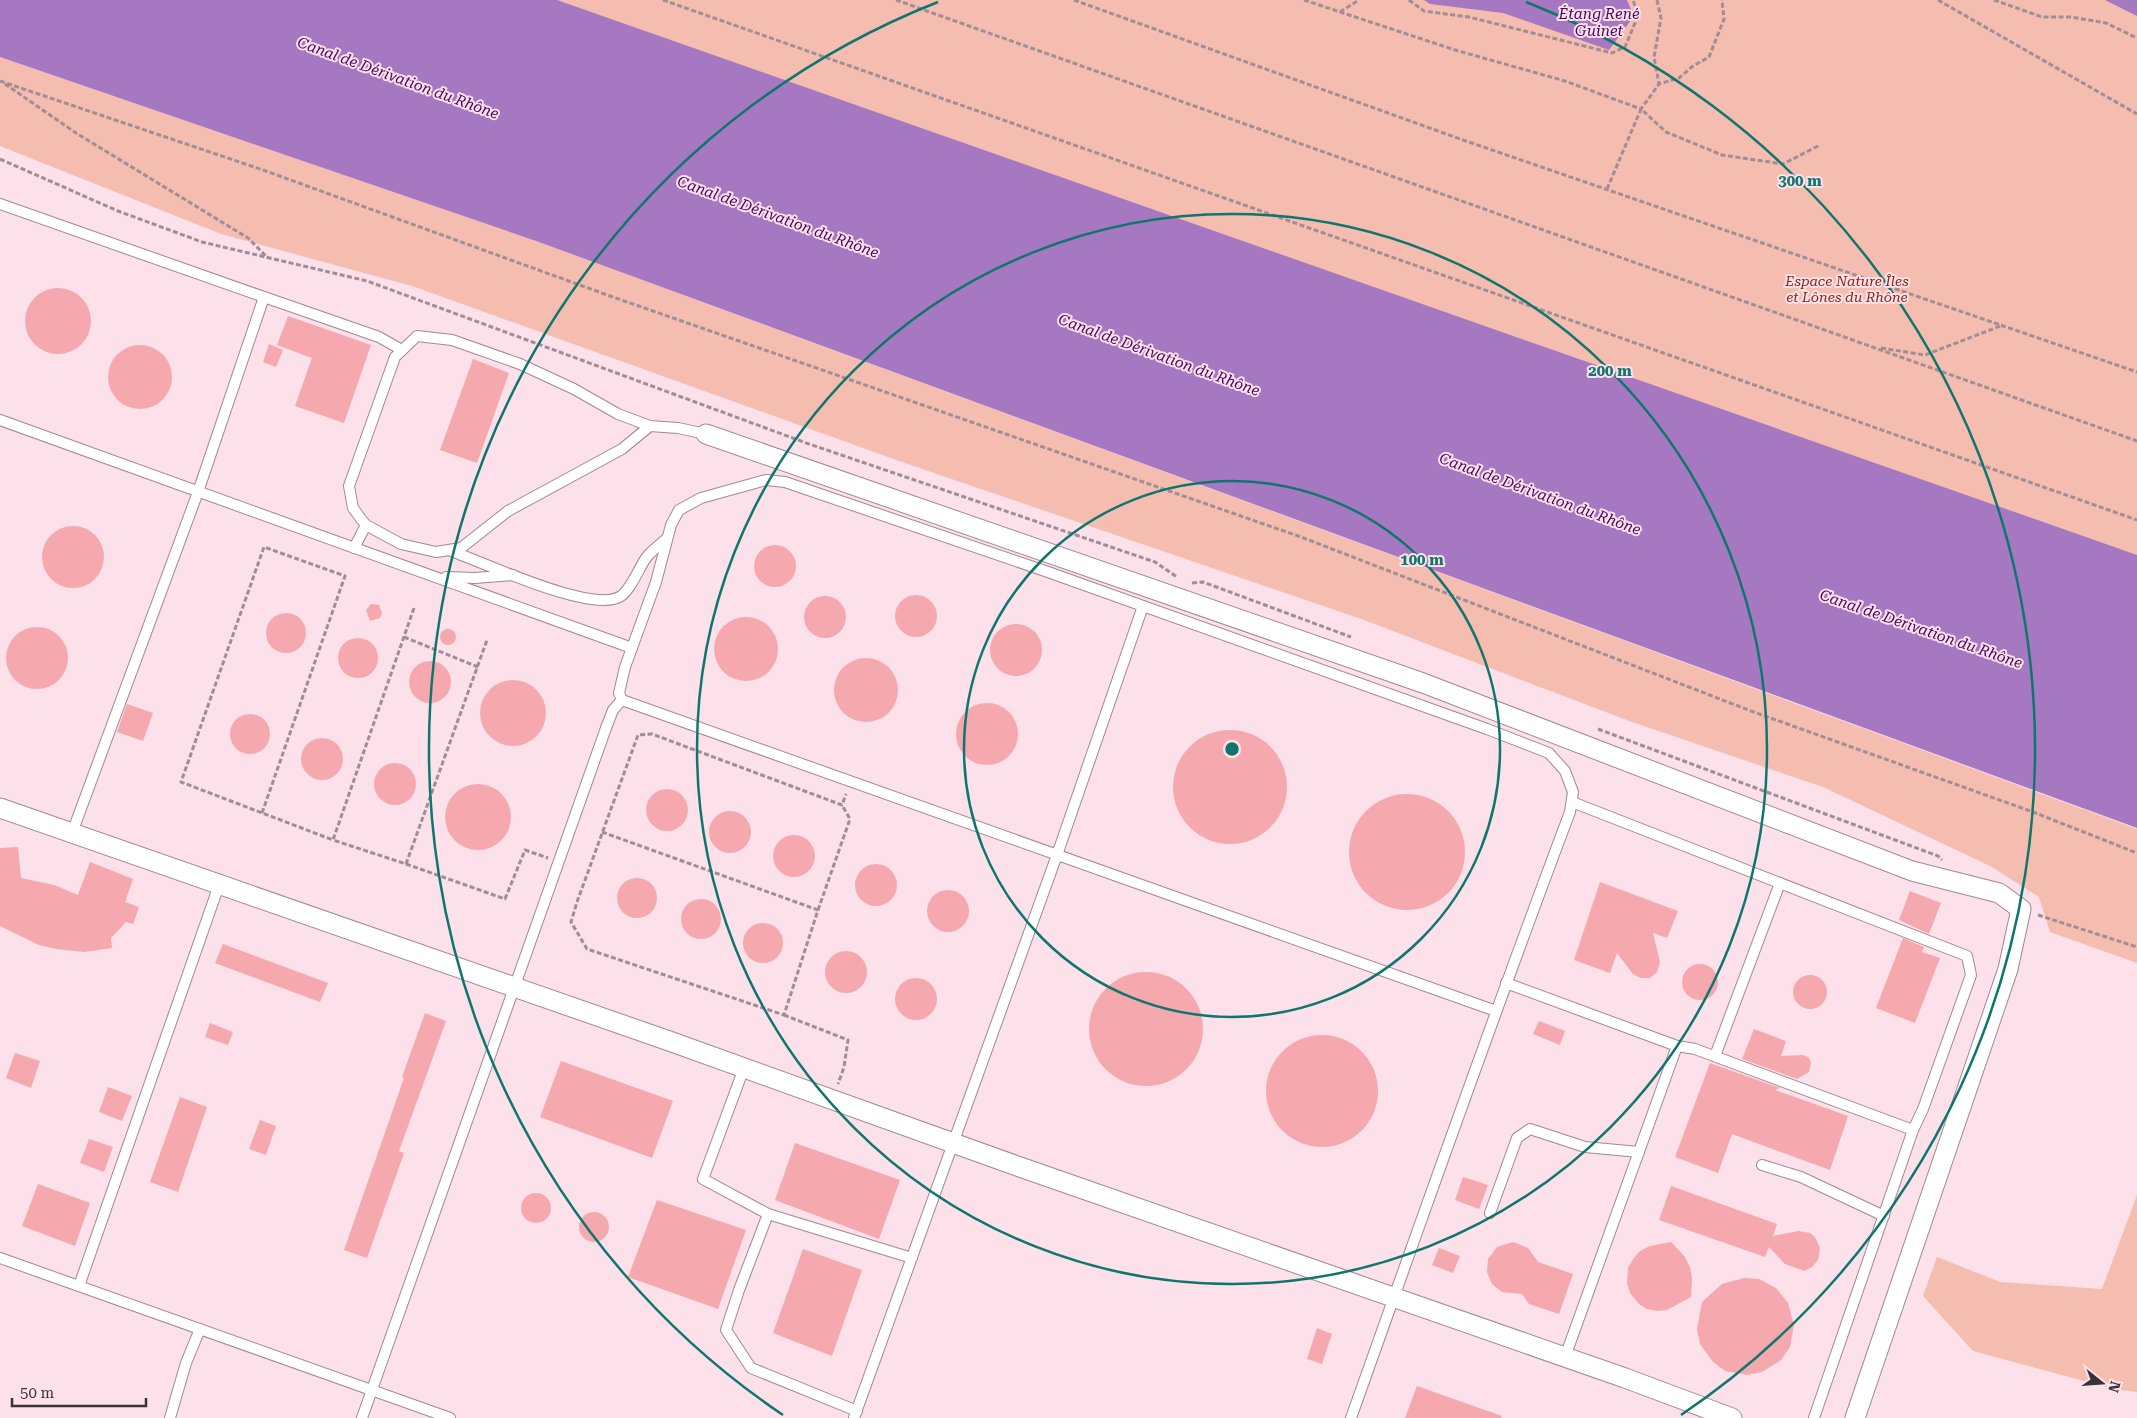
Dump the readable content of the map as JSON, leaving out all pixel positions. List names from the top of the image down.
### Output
{
  "water": ["Étang René Guinet", "Canal de Dérivation du Rhône"],
  "parks": ["Espace Nature Îles et Lônes du Rhône"],
  "scale_bar": "50 m",
  "north": "right",
  "rings": ["300 m", "200 m", "100 m"]
}
